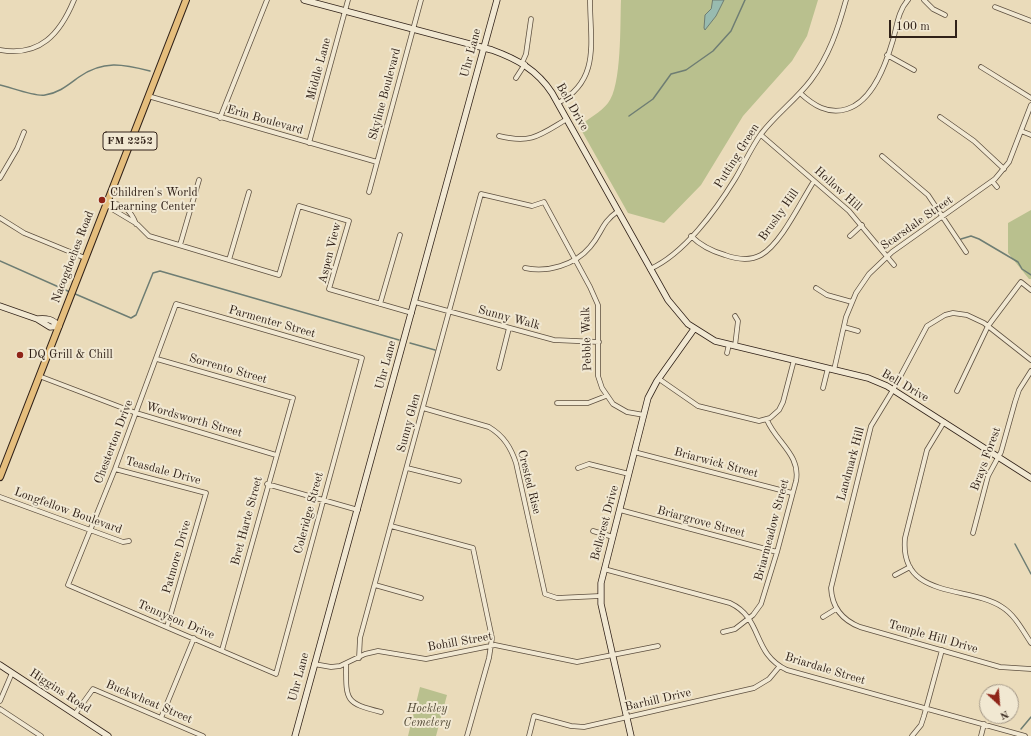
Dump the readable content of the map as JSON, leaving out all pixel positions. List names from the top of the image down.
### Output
{
  "streets": {
    "main road": ["FM 2252", "Nacogdoches Road"],
    "street": [
      "Uhr Lane",
      "Middle Lane",
      "Skyline Boulevard",
      "Bell Drive",
      "Erin Boulevard",
      "Putting Green",
      "Hollow Hill",
      "Brushy Hill",
      "Scarsdale Street",
      "Aspen View",
      "Sunny Walk",
      "Parmenter Street",
      "Pebble Walk",
      "Sorrento Street",
      "Wordsworth Street",
      "Sunny Glen",
      "Chesterton Drive",
      "Brays Forest",
      "Briarwick Street",
      "Landmark Hill",
      "Teasdale Drive",
      "Crested Rise",
      "Longfellow Boulevard",
      "Coleridge Street",
      "Bret Harte Street",
      "Briargrove Street",
      "Bellcrest Drive",
      "Briarmeadow Street",
      "Patmore Drive",
      "Tennyson Drive",
      "Temple Hill Drive",
      "Bohill Street",
      "Briardale Street",
      "Higgins Road",
      "Barhill Drive",
      "Buckwheat Street"
    ]
  },
  "crossings": [
    ["Uhr Lane", "Bell Drive"],
    ["Uhr Lane", "Aspen View"],
    ["Uhr Lane", "Sunny Walk"],
    ["Uhr Lane", "Bohill Street"],
    ["Middle Lane", "Bell Drive"],
    ["Middle Lane", "Erin Boulevard"],
    ["Skyline Boulevard", "Bell Drive"],
    ["Skyline Boulevard", "Erin Boulevard"],
    ["Bell Drive", "Putting Green"],
    ["Bell Drive", "Scarsdale Street"],
    ["Bell Drive", "Brays Forest"],
    ["Bell Drive", "Landmark Hill"],
    ["Bell Drive", "Bellcrest Drive"],
    ["Erin Boulevard", "Nacogdoches Road"],
    ["Putting Green", "Hollow Hill"],
    ["Putting Green", "Brushy Hill"],
    ["Hollow Hill", "Brushy Hill"],
    ["Hollow Hill", "Scarsdale Street"],
    ["Aspen View", "Nacogdoches Road"],
    ["Nacogdoches Road", "Wordsworth Street"],
    ["Sunny Walk", "Pebble Walk"],
    ["Sunny Walk", "Sunny Glen"],
    ["Parmenter Street", "Chesterton Drive"],
    ["Parmenter Street", "Coleridge Street"],
    ["Pebble Walk", "Sunny Glen"],
    ["Pebble Walk", "Bellcrest Drive"],
    ["Sorrento Street", "Chesterton Drive"],
    ["Sorrento Street", "Bret Harte Street"],
    ["Wordsworth Street", "Chesterton Drive"],
    ["Wordsworth Street", "Bret Harte Street"],
    ["Sunny Glen", "Crested Rise"],
    ["Sunny Glen", "Bohill Street"],
    ["Chesterton Drive", "Teasdale Drive"],
    ["Chesterton Drive", "Longfellow Boulevard"],
    ["Chesterton Drive", "Tennyson Drive"],
    ["Briarwick Street", "Bellcrest Drive"],
    ["Briarwick Street", "Briarmeadow Street"],
    ["Landmark Hill", "Temple Hill Drive"],
    ["Teasdale Drive", "Patmore Drive"],
    ["Crested Rise", "Bellcrest Drive"],
    ["Coleridge Street", "Tennyson Drive"],
    ["Bret Harte Street", "Tennyson Drive"],
    ["Briargrove Street", "Bellcrest Drive"],
    ["Briargrove Street", "Briarmeadow Street"],
    ["Bellcrest Drive", "Bohill Street"],
    ["Bellcrest Drive", "Briardale Street"],
    ["Bellcrest Drive", "Barhill Drive"],
    ["Briarmeadow Street", "Briardale Street"],
    ["Patmore Drive", "Tennyson Drive"],
    ["Briardale Street", "Barhill Drive"],
    ["Higgins Road", "Buckwheat Street"]
  ],
  "parks": ["Hockley Cemetery"],
  "places": ["Children's World Learning Center", "DQ Grill & Chill"],
  "scale_bar": "100 m",
  "north": "bottom right"
}
